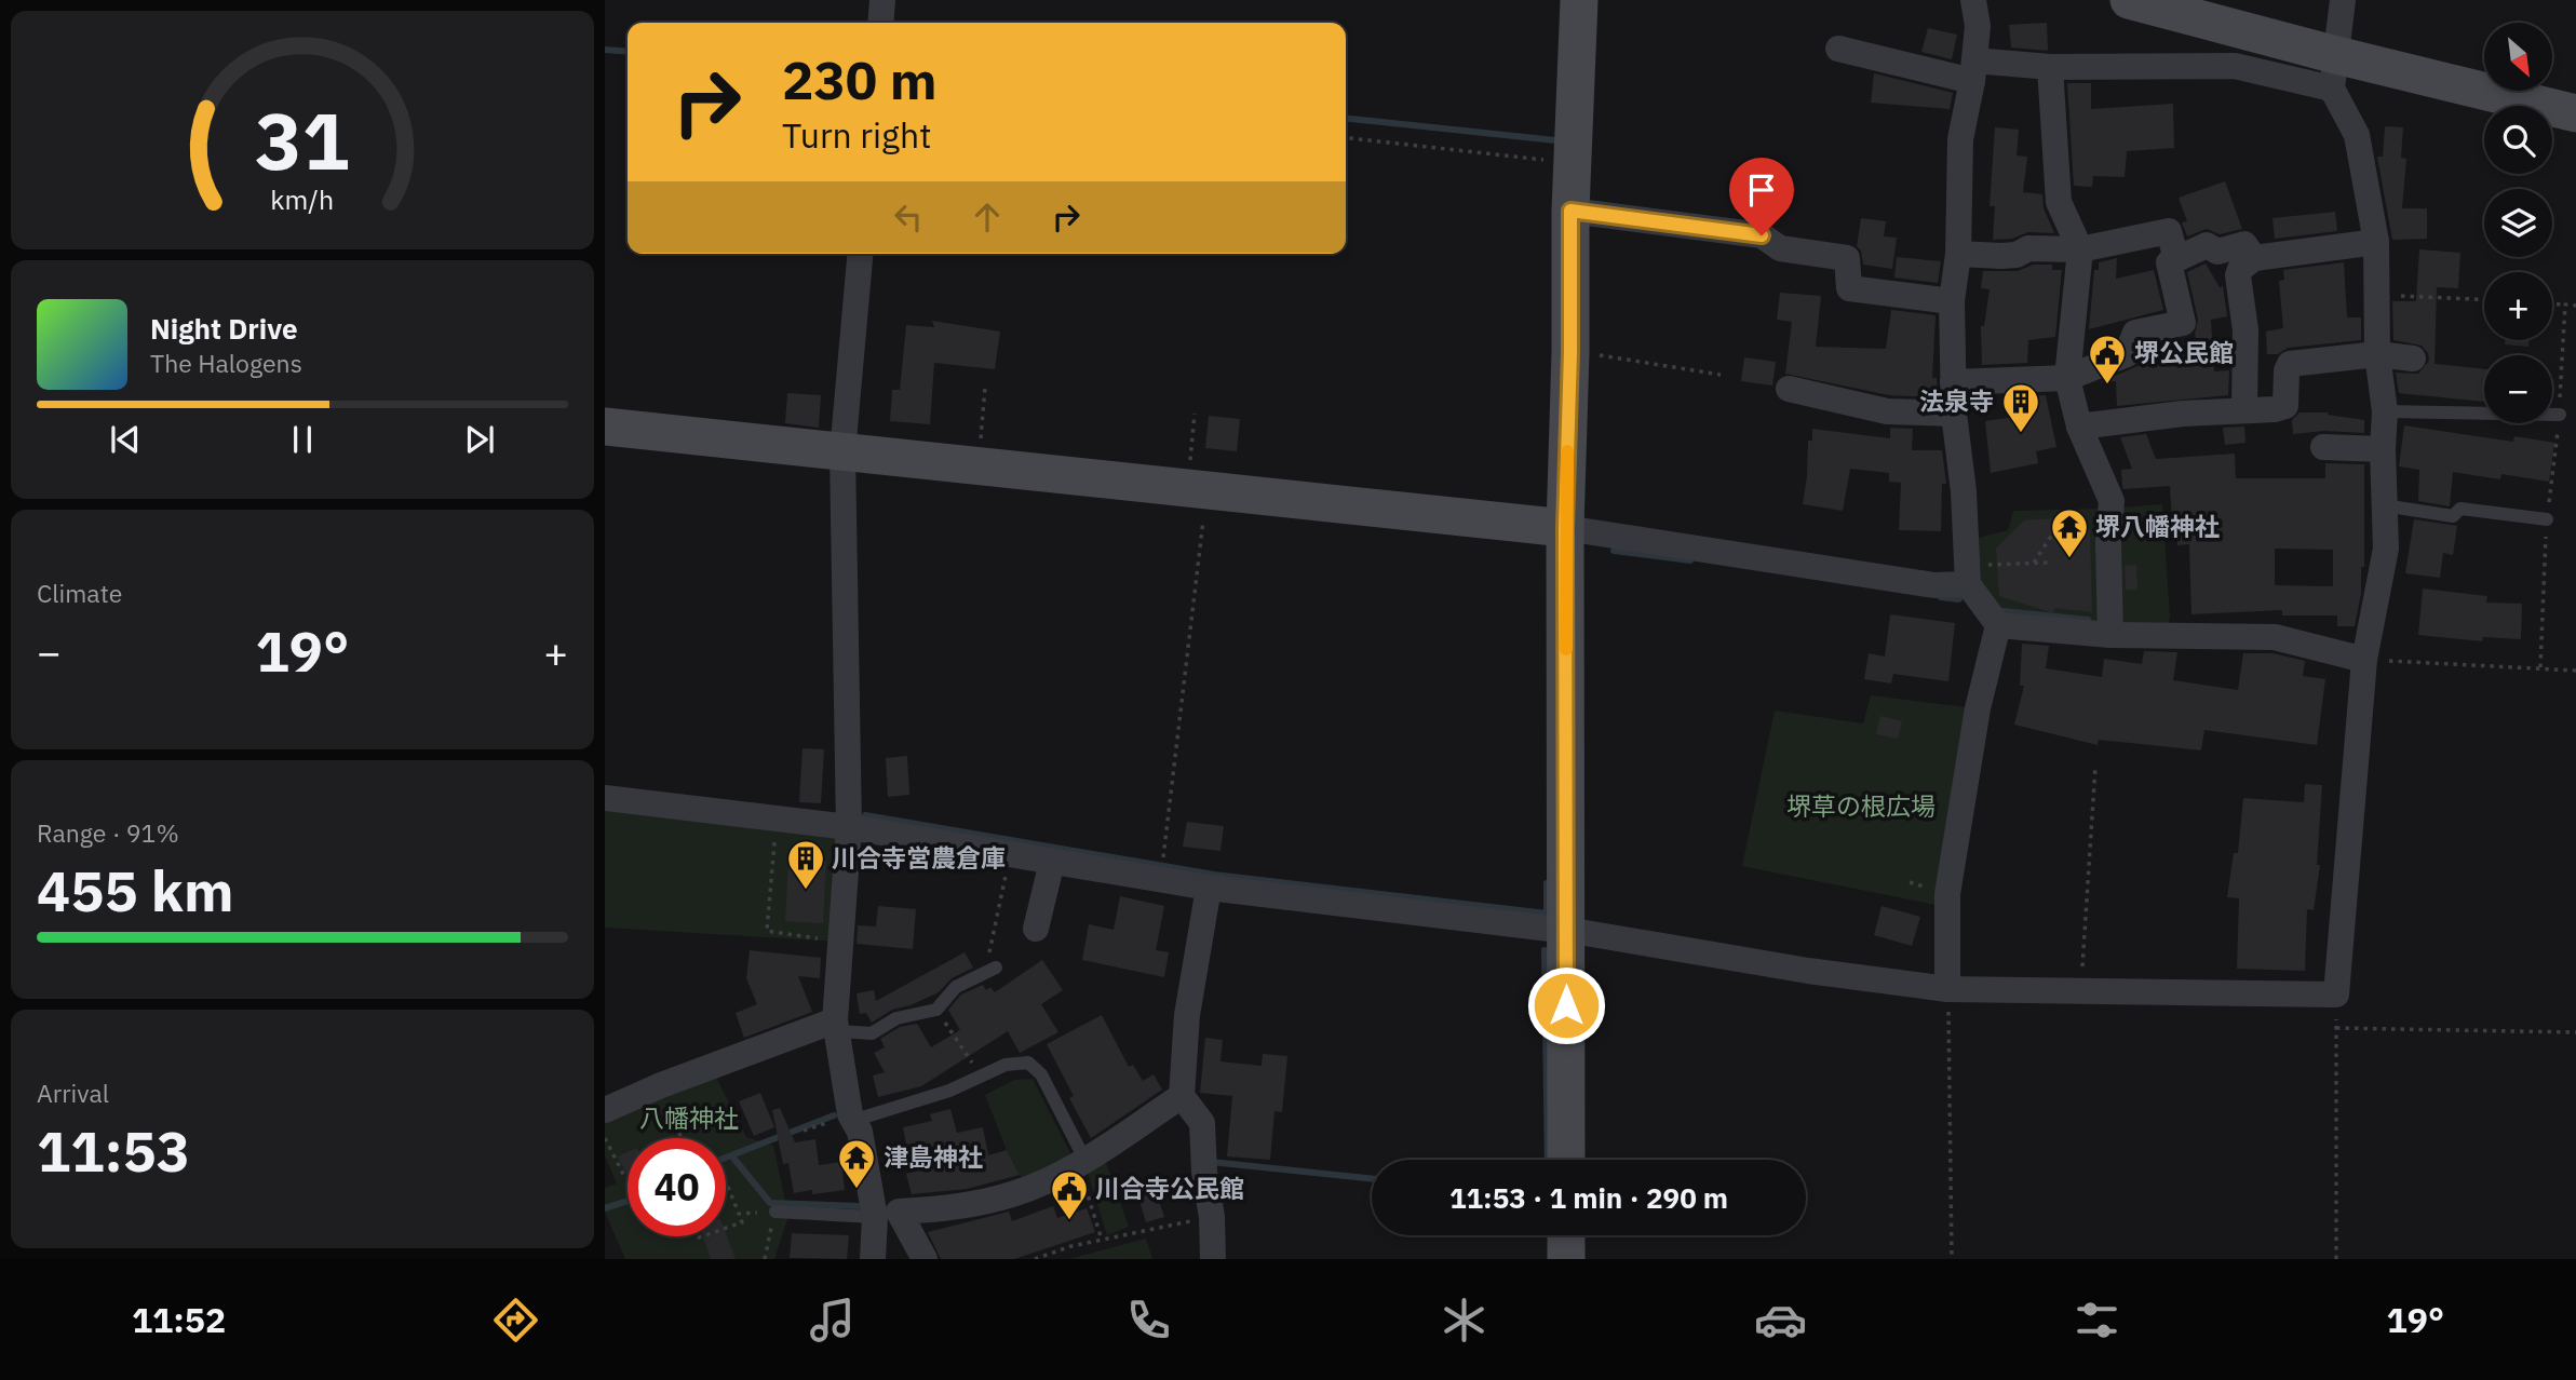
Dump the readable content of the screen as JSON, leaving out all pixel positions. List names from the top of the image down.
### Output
{
  "parks": ["堺草の根広場", "八幡神社"],
  "places": {
    "public building": ["堺公民館", "川合寺公民館"],
    "building": ["法泉寺", "川合寺営農倉庫"],
    "temple": ["堺八幡神社", "津島神社"]
  },
  "north": "bottom right",
  "page": {
    "map_buttons": ["+", "−"],
    "turn": ["230 m", "Turn right"],
    "song": ["Night Drive", "The Halogens"],
    "tile": [
      "Climate",
      ["Range · 91%", "455 km"],
      ["Arrival", "11:53"]
    ],
    "heat": ["−", "19°", "+"],
    "limit": "40",
    "trip": "11:53 · 1 min · 290 m",
    "tabs": ["11:52", "19°"],
    "gauge": ["31", "km/h"]
  }
}
